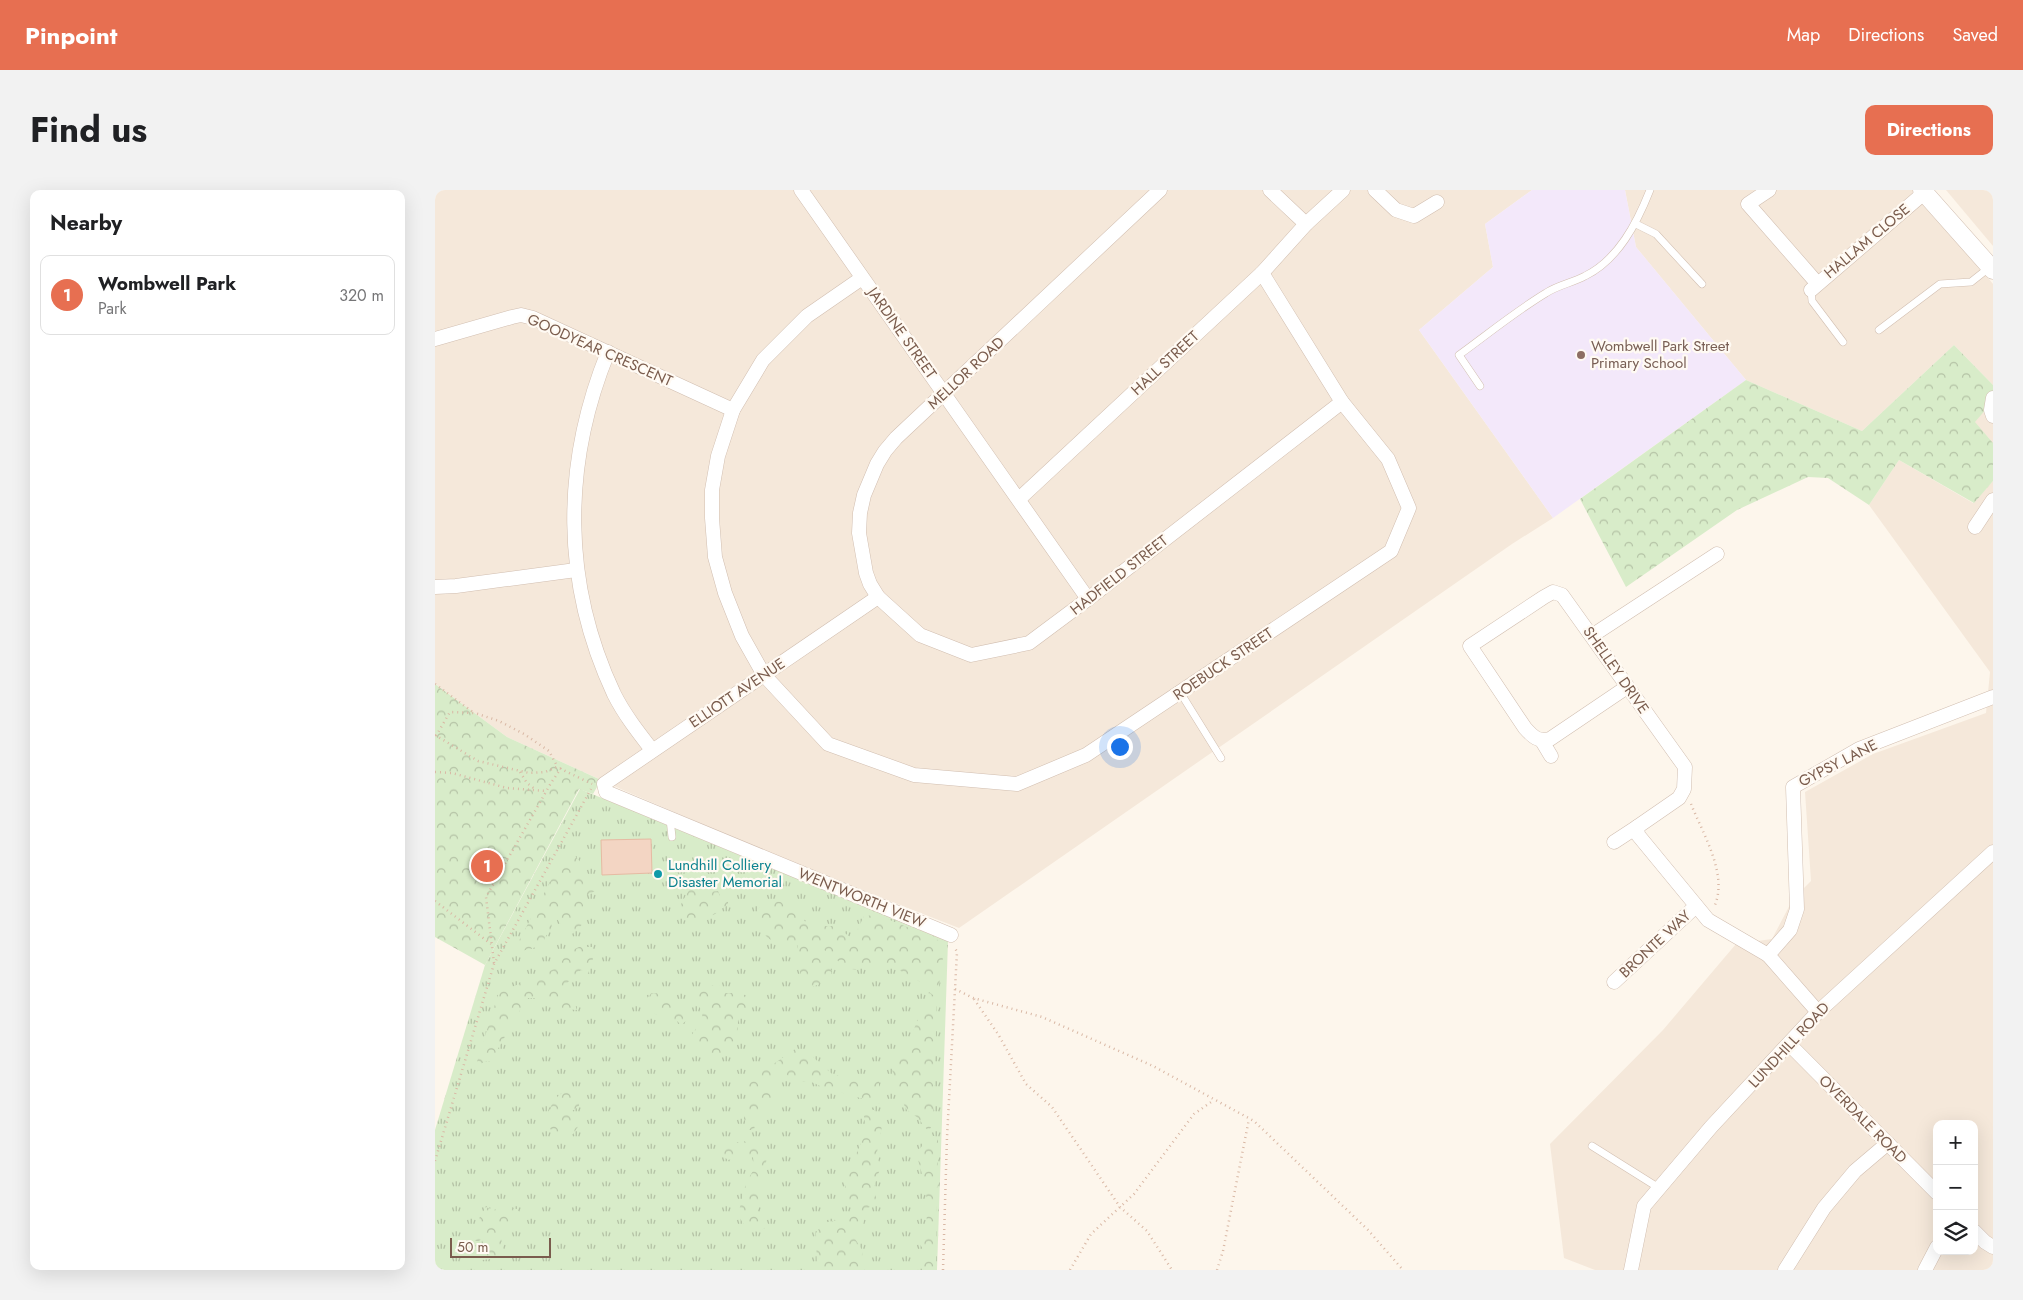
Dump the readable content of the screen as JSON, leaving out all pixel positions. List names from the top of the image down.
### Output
{
  "streets": {
    "street": [
      "HALLAM CLOSE",
      "JARDINE STREET",
      "GOODYEAR CRESCENT",
      "HALL STREET",
      "MELLOR ROAD",
      "HADFIELD STREET",
      "ROEBUCK STREET",
      "SHELLEY DRIVE",
      "ELLIOTT AVENUE",
      "GYPSY LANE",
      "WENTWORTH VIEW",
      "BRONTE WAY",
      "LUNDHILL ROAD",
      "OVERDALE ROAD"
    ]
  },
  "crossings": [
    ["JARDINE STREET", "HALL STREET"],
    ["JARDINE STREET", "MELLOR ROAD"],
    ["JARDINE STREET", "HADFIELD STREET"],
    ["JARDINE STREET", "ROEBUCK STREET"],
    ["GOODYEAR CRESCENT", "ROEBUCK STREET"],
    ["HALL STREET", "ROEBUCK STREET"],
    ["MELLOR ROAD", "HADFIELD STREET"],
    ["MELLOR ROAD", "ELLIOTT AVENUE"],
    ["HADFIELD STREET", "ROEBUCK STREET"],
    ["HADFIELD STREET", "ELLIOTT AVENUE"],
    ["ROEBUCK STREET", "ELLIOTT AVENUE"],
    ["ELLIOTT AVENUE", "WENTWORTH VIEW"],
    ["LUNDHILL ROAD", "OVERDALE ROAD"]
  ],
  "places": ["Wombwell Park Street Primary School", "Lundhill Colliery Disaster Memorial"],
  "scale_bar": "50 m",
  "page": {
    "header": "Pinpoint",
    "nav": ["Map", "Directions", "Saved"],
    "title": "Find us",
    "buttons": "Directions",
    "heading": "Nearby",
    "list": [
      {
        "mark": "1",
        "name": "Wombwell Park",
        "note": "Park",
        "value": "320 m"
      }
    ],
    "pins": "1",
    "map_buttons": ["+", "−"],
    "scale": "50 m"
  }
}
